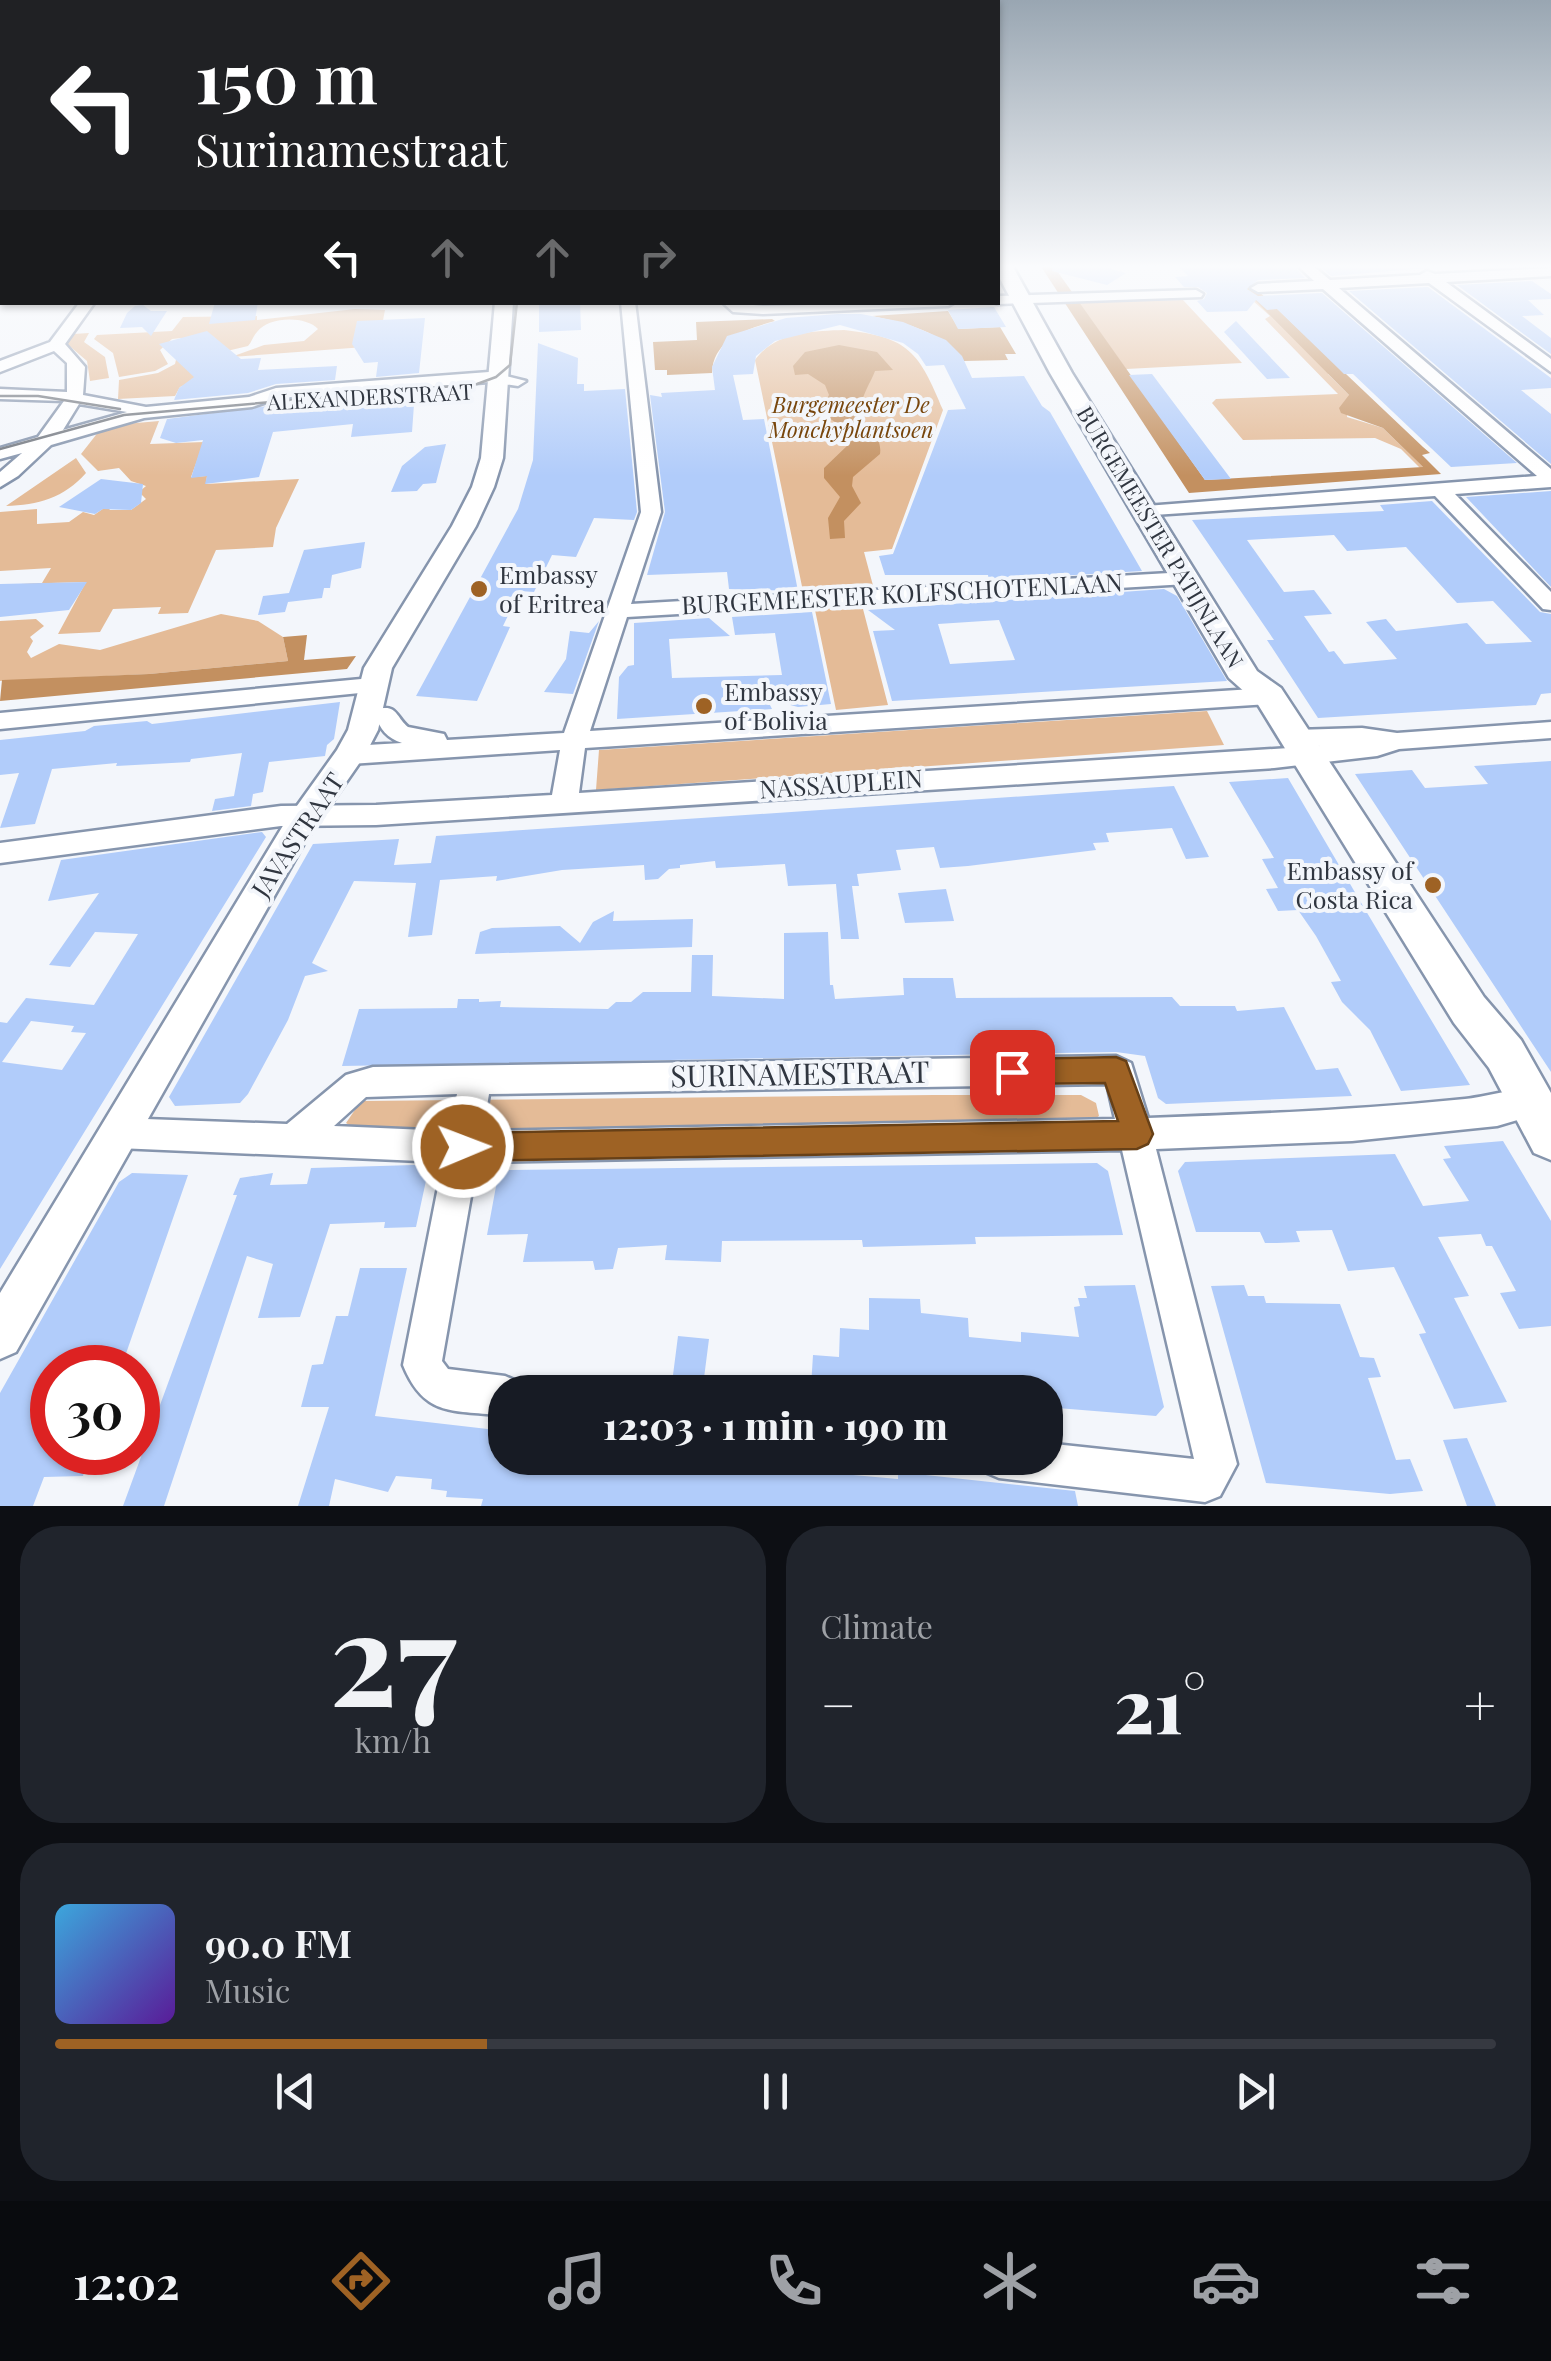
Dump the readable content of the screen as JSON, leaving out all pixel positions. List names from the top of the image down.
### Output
{
  "streets": {
    "main road": ["BURGEMEESTER PATIJNLAAN"],
    "street": [
      "ALEXANDERSTRAAT",
      "BURGEMEESTER KOLFSCHOTENLAAN",
      "NASSAUPLEIN",
      "JAVASTRAAT",
      "SURINAMESTRAAT"
    ]
  },
  "crossings": [
    ["ALEXANDERSTRAAT", "JAVASTRAAT"],
    ["BURGEMEESTER PATIJNLAAN", "BURGEMEESTER KOLFSCHOTENLAAN"],
    ["BURGEMEESTER PATIJNLAAN", "NASSAUPLEIN"],
    ["NASSAUPLEIN", "JAVASTRAAT"]
  ],
  "parks": ["Burgemeester De Monchyplantsoen"],
  "places": ["Embassy of Eritrea", "Embassy of Bolivia", "Embassy of Costa Rica"],
  "page": {
    "turn": ["150 m", "Surinamestraat"],
    "limit": "30",
    "trip": "12:03 · 1 min · 190 m",
    "tile": [
      ["27", "km/h"],
      "Climate"
    ],
    "heat": ["−", "21°", "+"],
    "song": ["90.0 FM", "Music"],
    "tabs": "12:02"
  }
}
